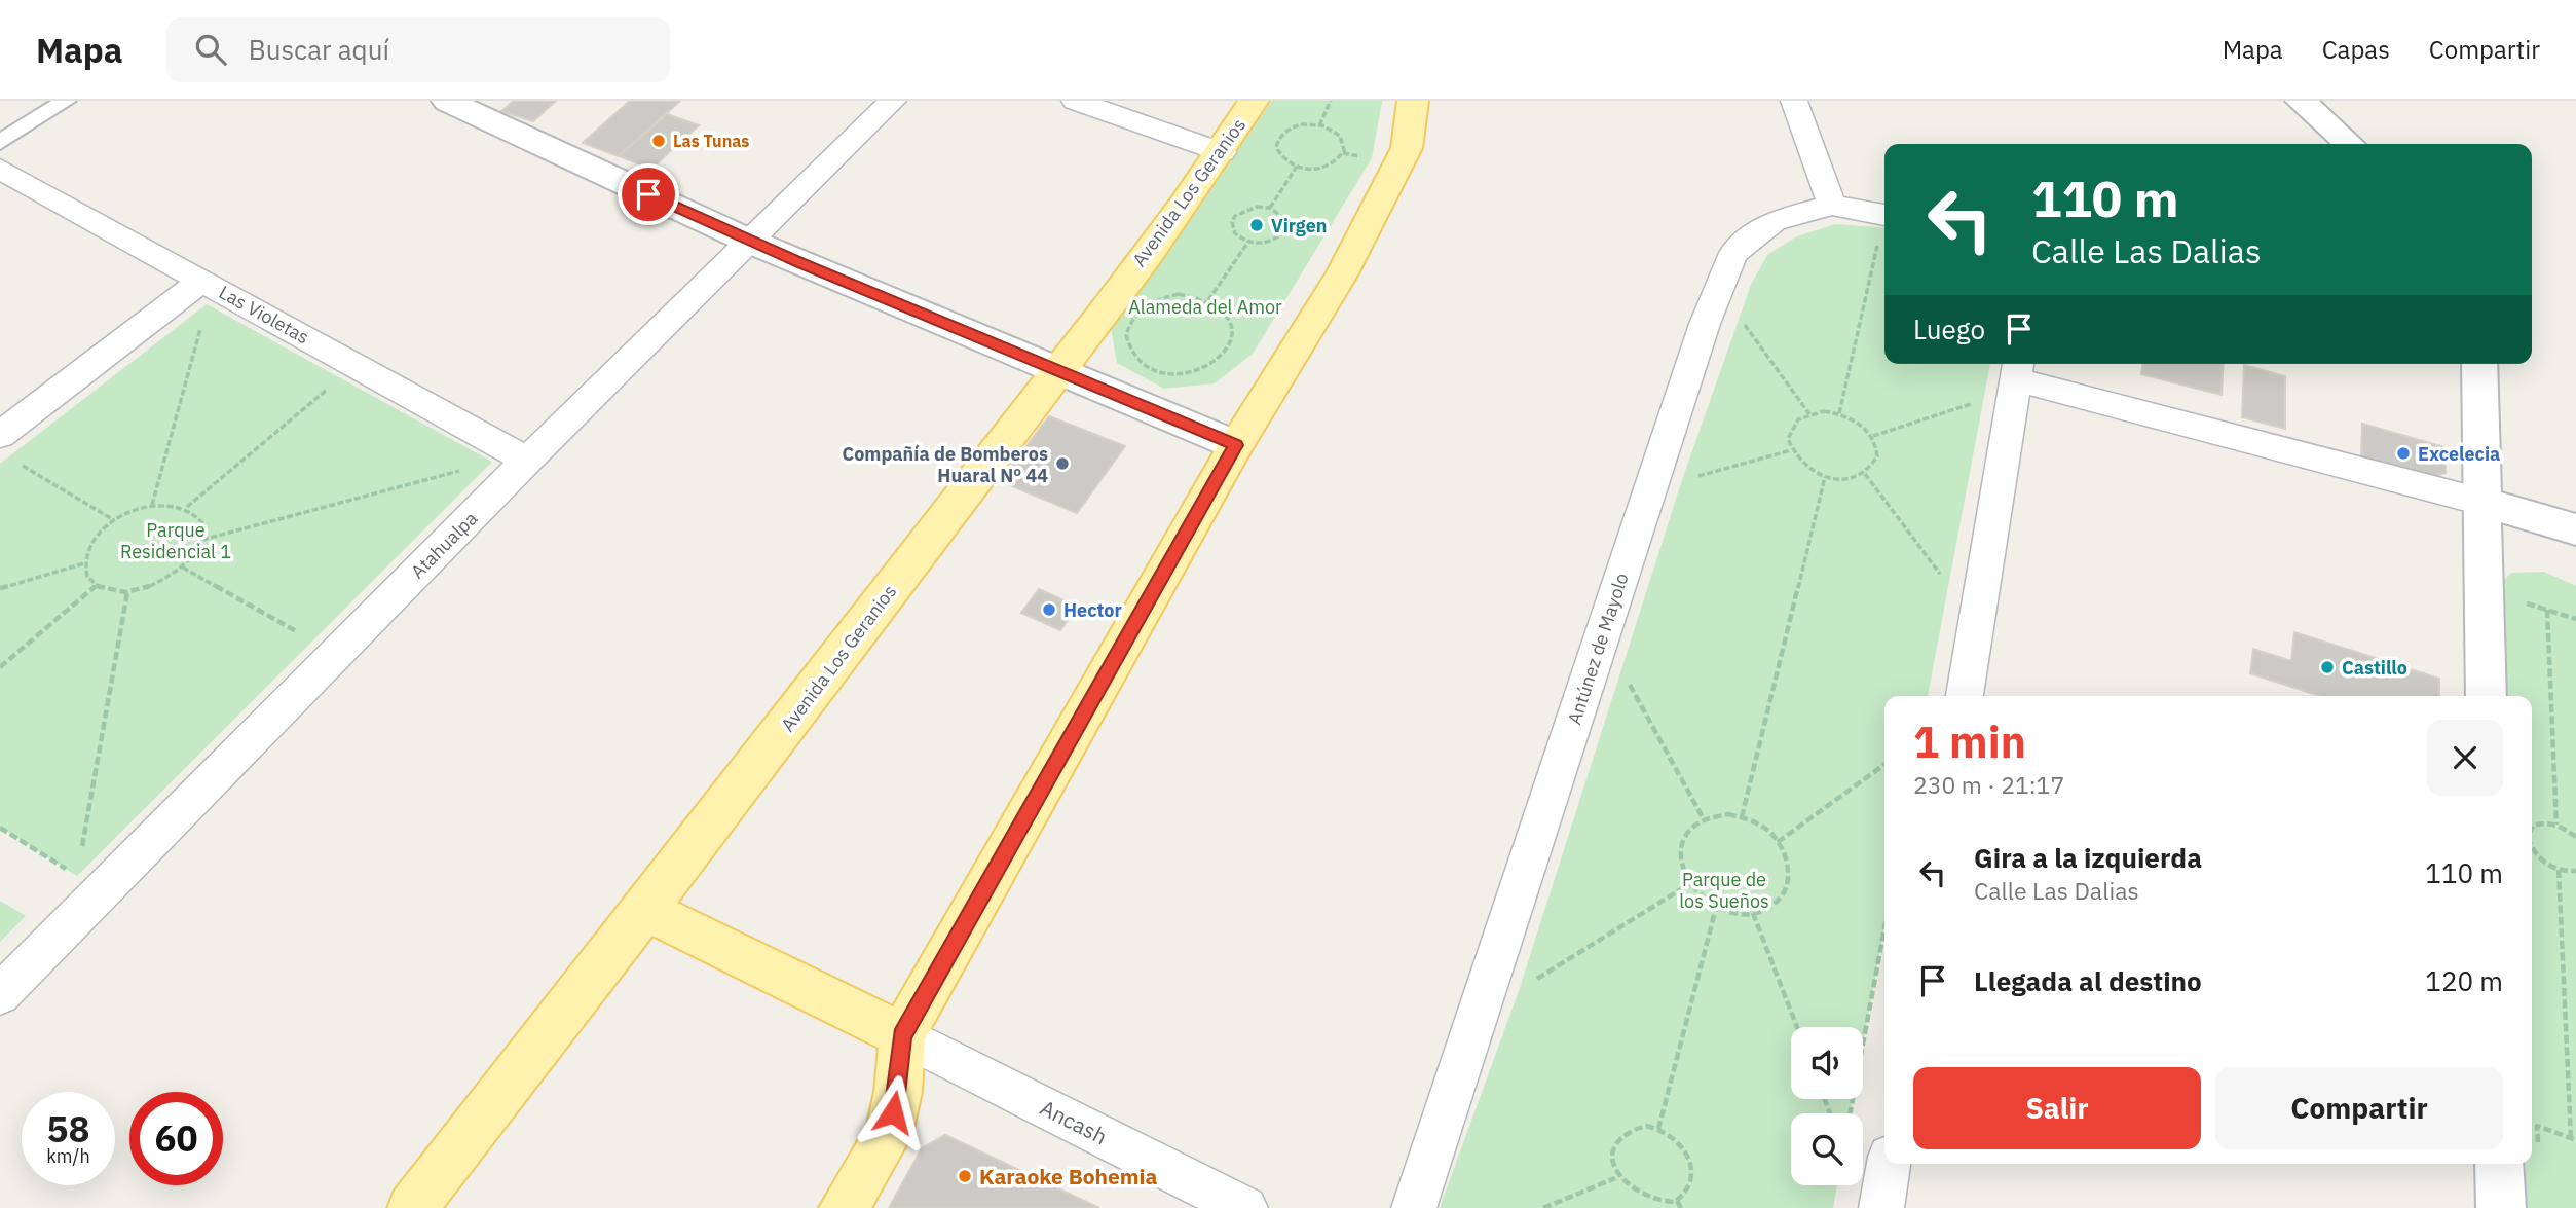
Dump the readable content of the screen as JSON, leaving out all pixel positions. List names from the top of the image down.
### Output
{
  "streets": {
    "main road": ["Avenida Los Geranios"],
    "street": [
      "Las Violetas",
      "Atahualpa",
      "Antúnez de Mayolo",
      "Ancash"
    ]
  },
  "crossings": [
    ["Las Violetas", "Atahualpa"]
  ],
  "parks": ["Alameda del Amor", "Parque Residencial 1", "Parque de los Sueños"],
  "places": [
    "Las Tunas",
    "Virgen",
    "Excelecia",
    "Compañía de Bomberos Huaral Nº 44",
    "Hector",
    "Castillo",
    "Karaoke Bohemia"
  ],
  "page": {
    "header": "Mapa",
    "search": "Buscar aquí",
    "nav": ["Mapa", "Capas", "Compartir"],
    "turn": ["110 m", "Calle Las Dalias"],
    "then": "Luego",
    "heading": ["1 min", "230 m · 21:17"],
    "list": [
      {
        "name": "Gira a la izquierda",
        "note": "Calle Las Dalias",
        "value": "110 m"
      },
      {
        "name": "Llegada al destino",
        "value": "120 m"
      }
    ],
    "buttons": ["Salir", "Compartir"],
    "speed": "58 km/h",
    "limit": "60"
  }
}
